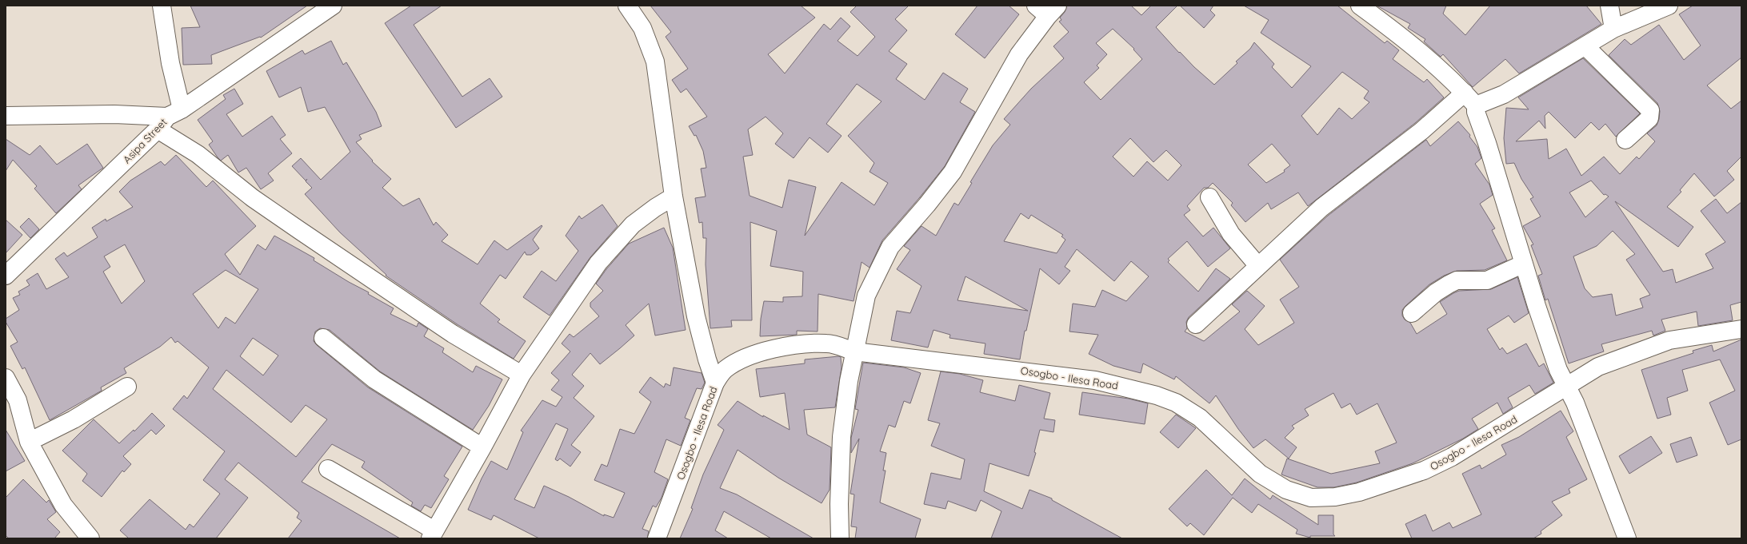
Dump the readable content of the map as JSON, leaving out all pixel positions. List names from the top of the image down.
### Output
{
  "streets": {
    "street": ["Asipa Street", "Osogbo - Ilesa Road"]
  }
}
